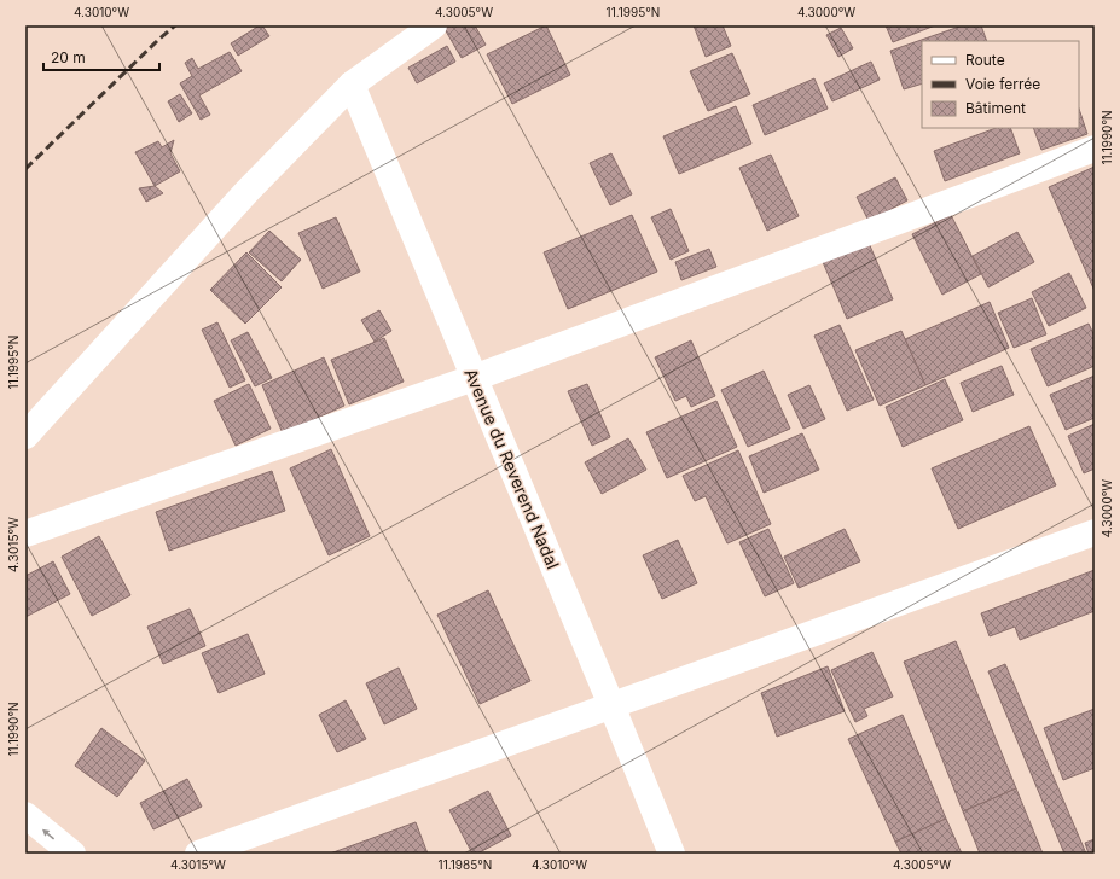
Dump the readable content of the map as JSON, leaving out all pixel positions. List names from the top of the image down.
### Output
{
  "streets": {
    "street": ["Avenue du Reverend Nadal"]
  },
  "legend": ["Route", "Voie ferrée", "Bâtiment"],
  "scale_bar": "20 m",
  "coordinates": [
    "4.3010°W",
    "4.3005°W",
    "11.1995°N",
    "4.3000°W",
    "11.1990°N",
    "4.3015°W",
    "11.1985°N"
  ]
}
